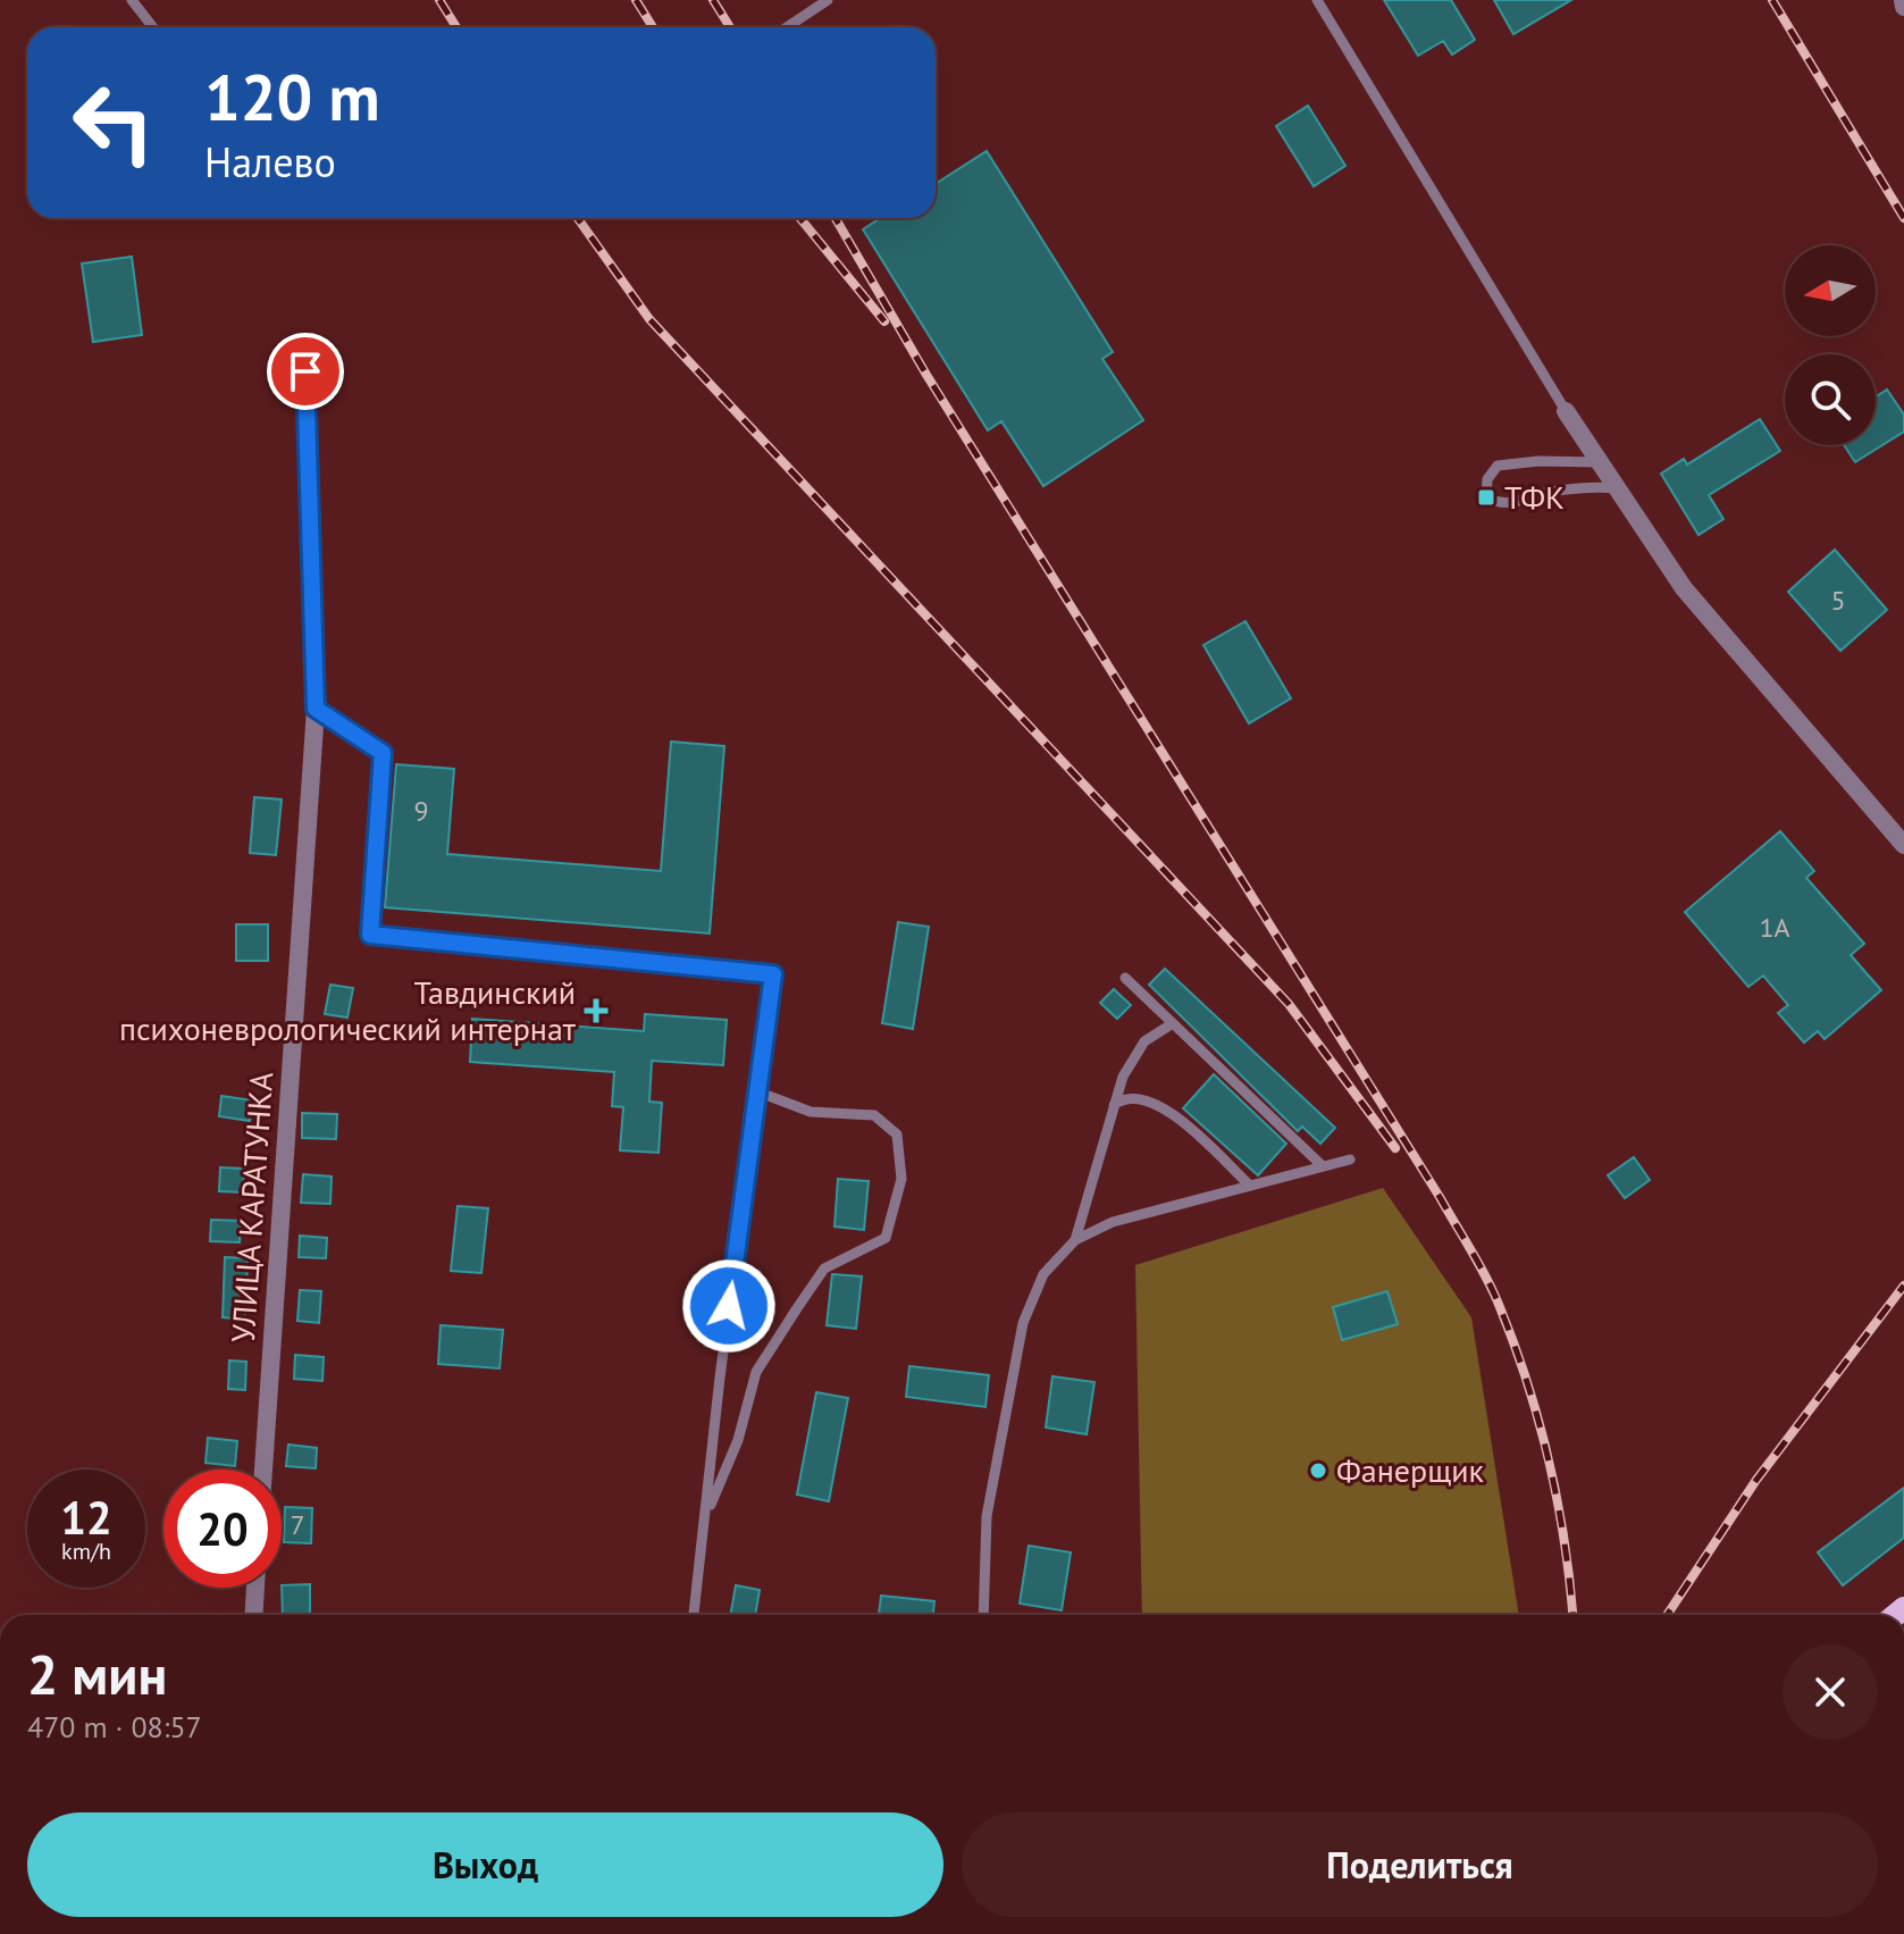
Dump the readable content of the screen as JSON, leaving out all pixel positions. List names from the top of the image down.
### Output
{
  "streets": {
    "street": ["УЛИЦА КАРАТУНКА"]
  },
  "places": {
    "transit": ["ТФК"],
    "health": ["Тавдинский психоневрологический интернат"],
    "other": ["Фанерщик"]
  },
  "house_numbers": [
    "5",
    "9",
    "1А",
    "7"
  ],
  "north": "left",
  "page": {
    "turn": ["120 m", "Налево"],
    "speed": "12 km/h",
    "limit": "20",
    "heading": ["2 мин", "470 m · 08:57"],
    "buttons": ["Выход", "Поделиться"]
  }
}
